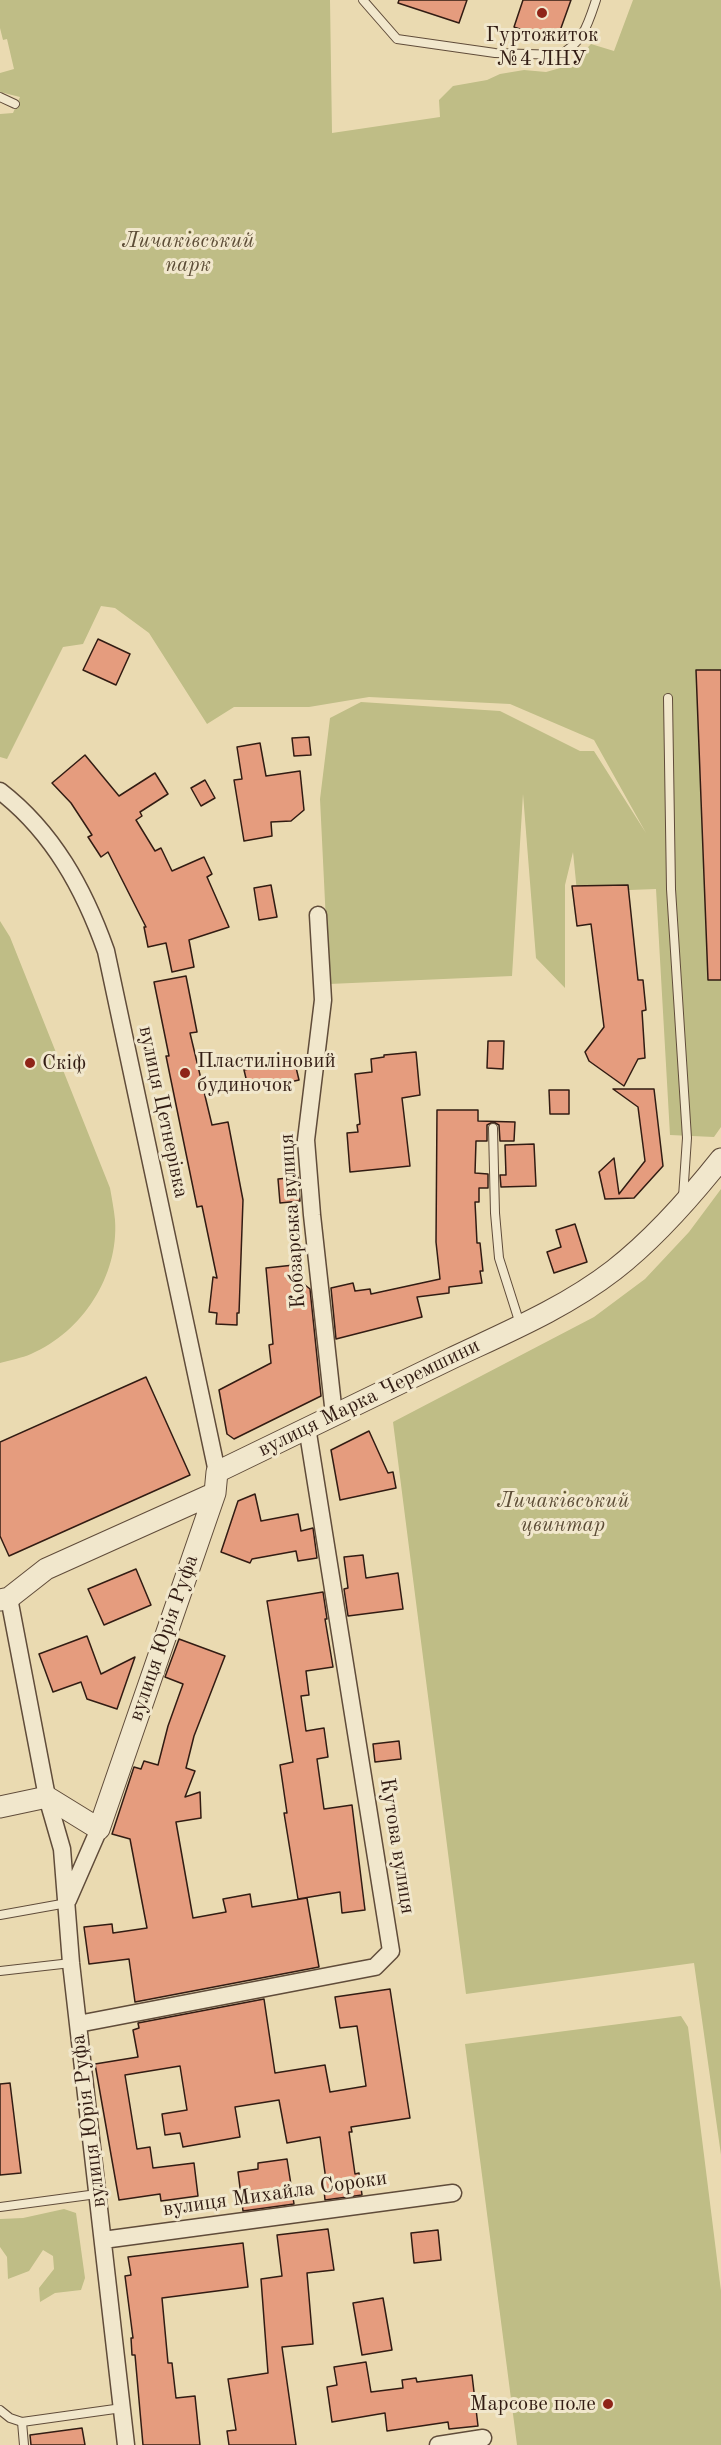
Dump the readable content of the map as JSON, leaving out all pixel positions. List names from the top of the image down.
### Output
{
  "streets": {
    "street": [
      "вулиця Цетнерівка",
      "Кобзарська вулиця",
      "вулиця Марка Черемшини",
      "вулиця Юрія Руфа",
      "Кутова вулиця",
      "вулиця Михайла Сороки"
    ]
  },
  "crossings": [
    ["вулиця Цетнерівка", "вулиця Марка Черемшини"],
    ["вулиця Цетнерівка", "вулиця Юрія Руфа"],
    ["Кобзарська вулиця", "вулиця Марка Черемшини"],
    ["вулиця Марка Черемшини", "вулиця Юрія Руфа"],
    ["вулиця Марка Черемшини", "Кутова вулиця"],
    ["вулиця Юрія Руфа", "Кутова вулиця"],
    ["вулиця Юрія Руфа", "вулиця Михайла Сороки"]
  ],
  "parks": ["Личаківський парк", "Личаківський цвинтар"],
  "places": [
    "Гуртожиток №4 ЛНУ",
    "Скіф",
    "Пластиліновий будиночок",
    "Марсове поле"
  ]
}
